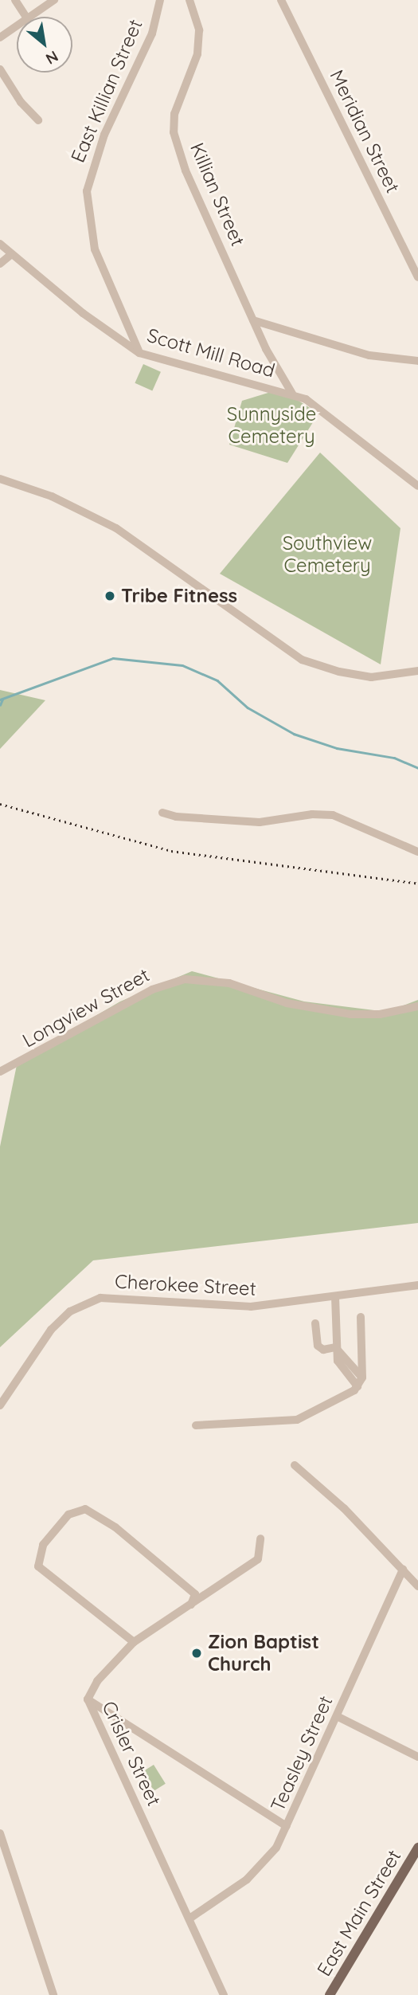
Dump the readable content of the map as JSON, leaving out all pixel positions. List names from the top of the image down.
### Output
{
  "streets": {
    "main road": ["East Main Street"],
    "street": [
      "East Killian Street",
      "Meridian Street",
      "Killian Street",
      "Scott Mill Road",
      "Longview Street",
      "Cherokee Street",
      "Crisler Street",
      "Teasley Street"
    ]
  },
  "crossings": [
    ["East Killian Street", "Scott Mill Road"],
    ["Killian Street", "Scott Mill Road"],
    ["Crisler Street", "Teasley Street"]
  ],
  "parks": ["Sunnyside Cemetery", "Southview Cemetery"],
  "places": ["Tribe Fitness", "Zion Baptist Church"],
  "north": "bottom right"
}
